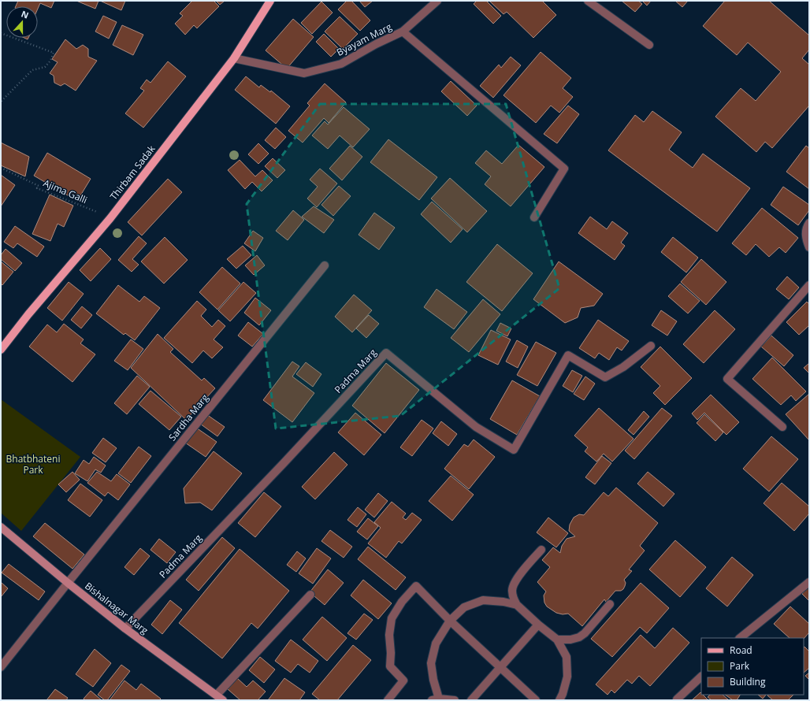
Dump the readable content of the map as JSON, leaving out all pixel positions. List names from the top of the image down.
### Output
{
  "streets": {
    "main road": ["Thirbam Sadak", "Bishalnagar Marg"],
    "street": ["Byayam Marg", "Padma Marg", "Sardha Marg"],
    "path": ["Ajima Galli"]
  },
  "crossings": [
    ["Byayam Marg", "Thirbam Sadak"],
    ["Thirbam Sadak", "Ajima Galli"],
    ["Padma Marg", "Bishalnagar Marg"],
    ["Sardha Marg", "Bishalnagar Marg"]
  ],
  "parks": ["Bhatbhateni Park"],
  "legend": ["Road", "Park", "Building"],
  "north": "top"
}
